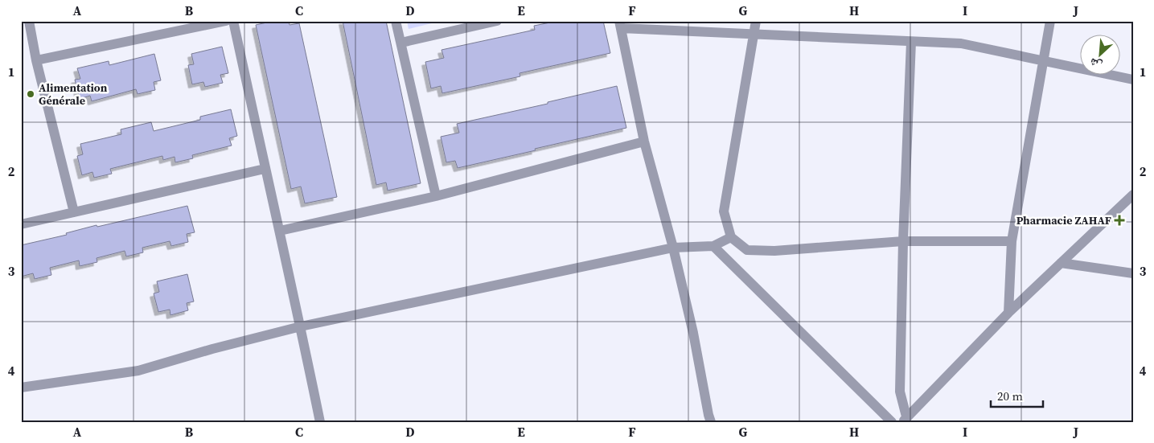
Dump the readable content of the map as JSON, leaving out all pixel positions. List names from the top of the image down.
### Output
{
  "places": {
    "other": ["Alimentation Générale"],
    "health": ["Pharmacie ZAHAF"]
  },
  "scale_bar": "20 m",
  "north": "bottom left",
  "grid": {
    "columns": [
      "A",
      "B",
      "C",
      "D",
      "E",
      "F",
      "G",
      "H",
      "I",
      "J"
    ],
    "rows": [
      "1",
      "2",
      "3",
      "4"
    ]
  }
}
